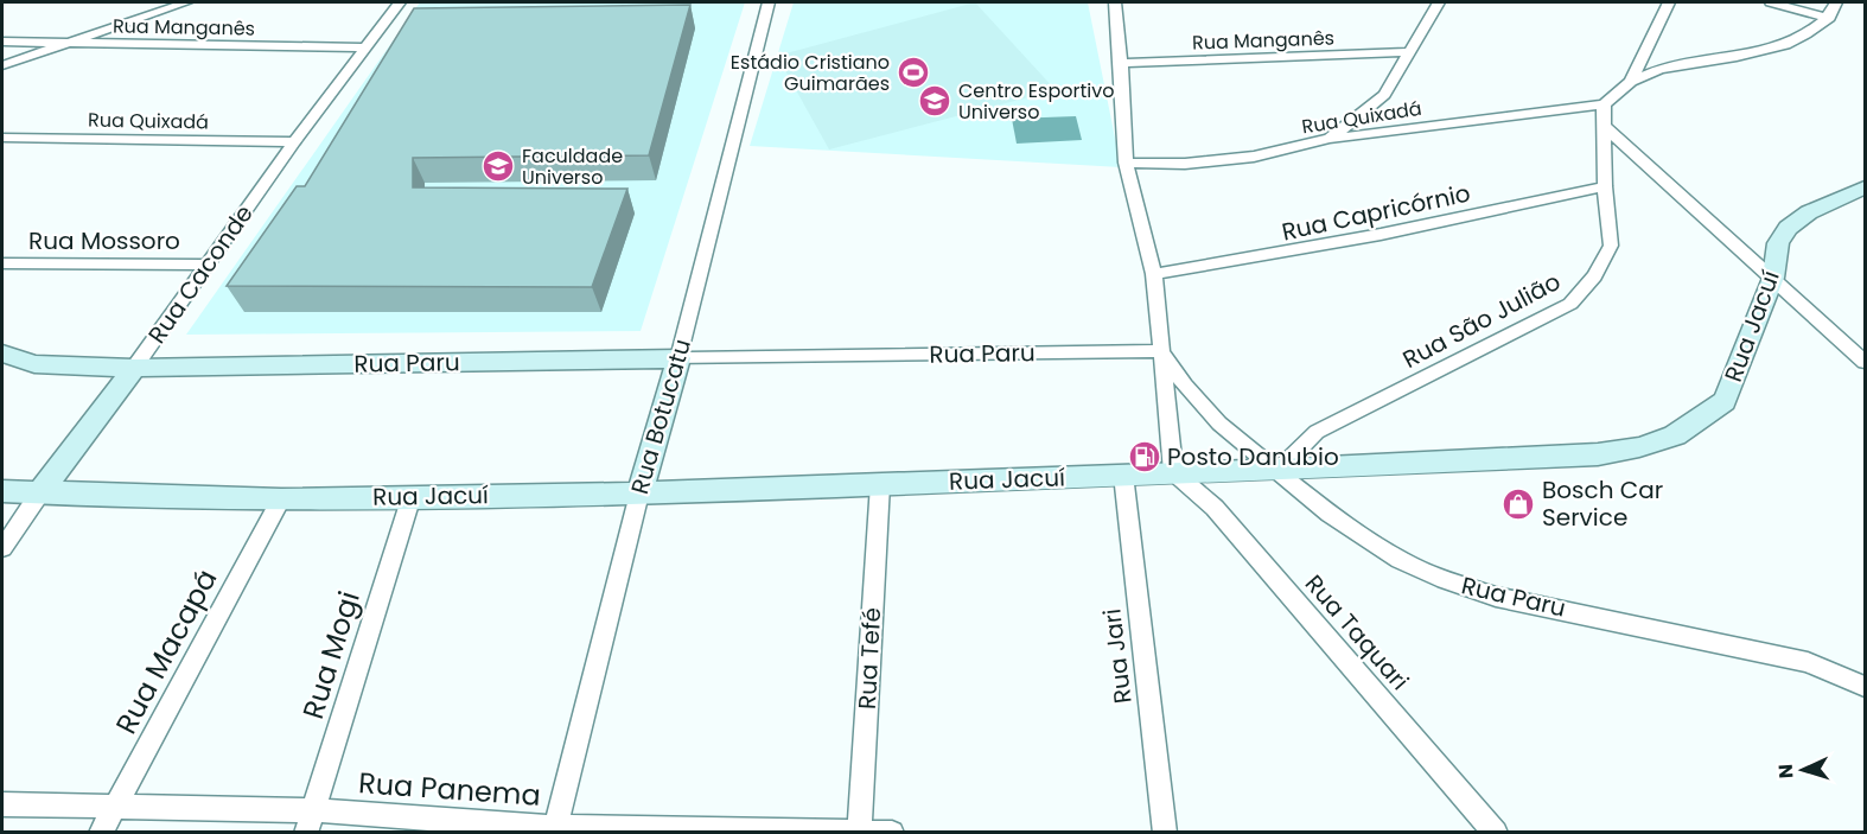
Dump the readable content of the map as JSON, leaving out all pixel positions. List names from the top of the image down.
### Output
{
  "streets": {
    "main road": [
      "Rua Caconde",
      "Rua Jacuí",
      "Rua Paru",
      "Rua Botucatu"
    ],
    "street": [
      "Rua Manganês",
      "Rua Quixadá",
      "Rua Capricórnio",
      "Rua Mossoro",
      "Rua São Julião",
      "Rua Taquari",
      "Rua Macapá",
      "Rua Mogi",
      "Rua Jari",
      "Rua Tefé",
      "Rua Panema"
    ]
  },
  "crossings": [
    ["Rua Manganês", "Rua Caconde"],
    ["Rua Quixadá", "Rua Caconde"],
    ["Rua Quixadá", "Rua São Julião"],
    ["Rua Capricórnio", "Rua São Julião"],
    ["Rua Mossoro", "Rua Caconde"],
    ["Rua Caconde", "Rua Jacuí"],
    ["Rua Caconde", "Rua Paru"],
    ["Rua São Julião", "Rua Jacuí"],
    ["Rua São Julião", "Rua Paru"],
    ["Rua Jacuí", "Rua Paru"],
    ["Rua Jacuí", "Rua Botucatu"],
    ["Rua Jacuí", "Rua Taquari"],
    ["Rua Jacuí", "Rua Macapá"],
    ["Rua Jacuí", "Rua Mogi"],
    ["Rua Jacuí", "Rua Jari"],
    ["Rua Jacuí", "Rua Tefé"],
    ["Rua Paru", "Rua Botucatu"],
    ["Rua Botucatu", "Rua Panema"],
    ["Rua Macapá", "Rua Panema"],
    ["Rua Mogi", "Rua Panema"],
    ["Rua Tefé", "Rua Panema"]
  ],
  "places": {
    "sports": ["Estádio Cristiano Guimarães"],
    "school or university": ["Centro Esportivo Universo", "Faculdade Universo"],
    "fuel station": ["Posto Danubio"],
    "shop": ["Bosch Car Service"]
  },
  "north": "left"
}
